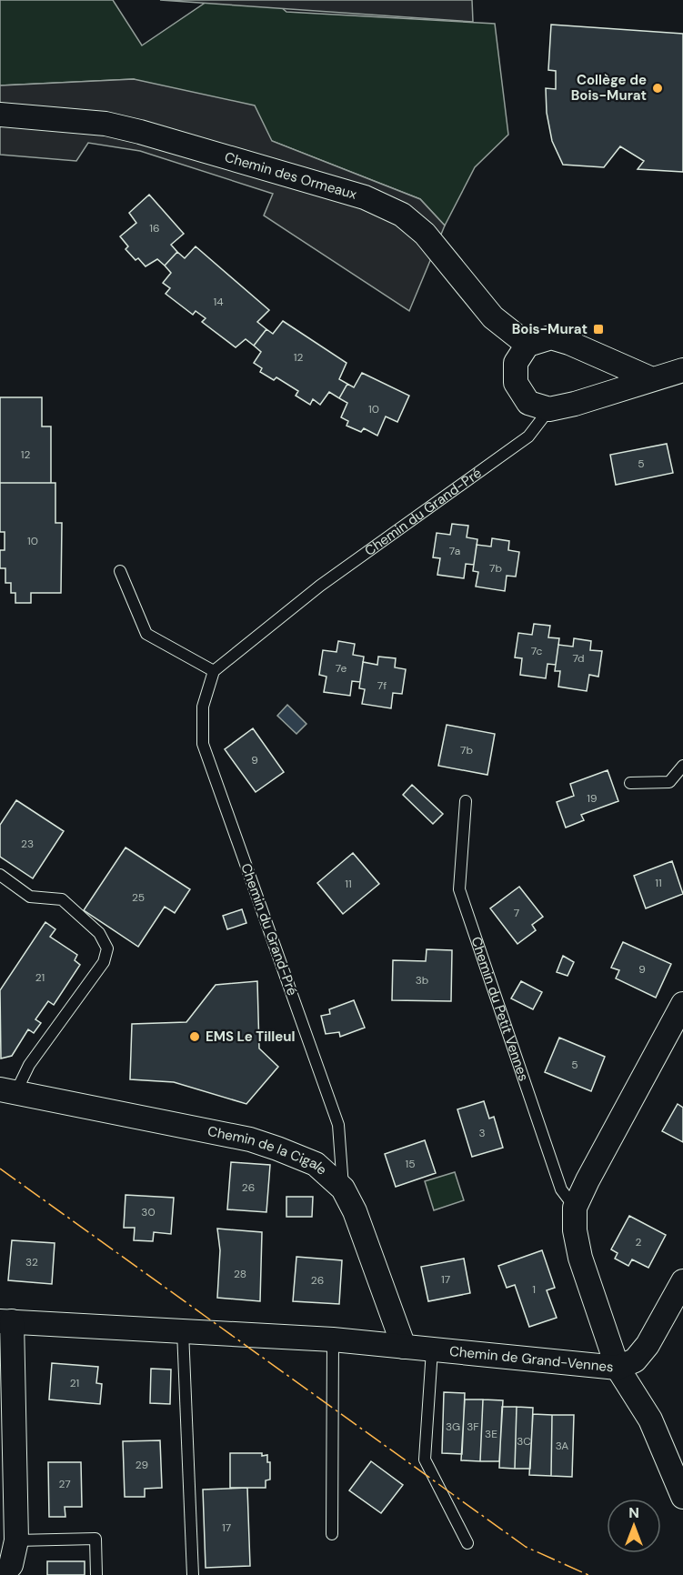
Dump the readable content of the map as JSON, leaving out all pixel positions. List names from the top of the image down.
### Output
{
  "streets": {
    "street": ["Chemin des Ormeaux", "Chemin de la Cigale", "Chemin de Grand-Vennes"],
    "lane": ["Chemin du Grand-Pré", "Chemin du Petit Vennes"]
  },
  "crossings": [
    ["Chemin du Grand-Pré", "Chemin de la Cigale"],
    ["Chemin de la Cigale", "Chemin de Grand-Vennes"]
  ],
  "places": {
    "other": ["Collège de Bois-Murat", "EMS Le Tilleul"],
    "transit": ["Bois-Murat"]
  },
  "house_numbers": [
    "16",
    "14",
    "12",
    "10",
    "12",
    "5",
    "10",
    "7a",
    "7b",
    "7c",
    "7d",
    "7e",
    "7f",
    "7b",
    "9",
    "19",
    "23",
    "11",
    "11",
    "25",
    "7",
    "9",
    "21",
    "3b",
    "5",
    "3",
    "15",
    "26",
    "30",
    "2",
    "32",
    "28",
    "17",
    "26",
    "1",
    "21",
    "3G",
    "3F",
    "3E",
    "3C",
    "3A",
    "29",
    "27",
    "17"
  ],
  "north": "top"
}
